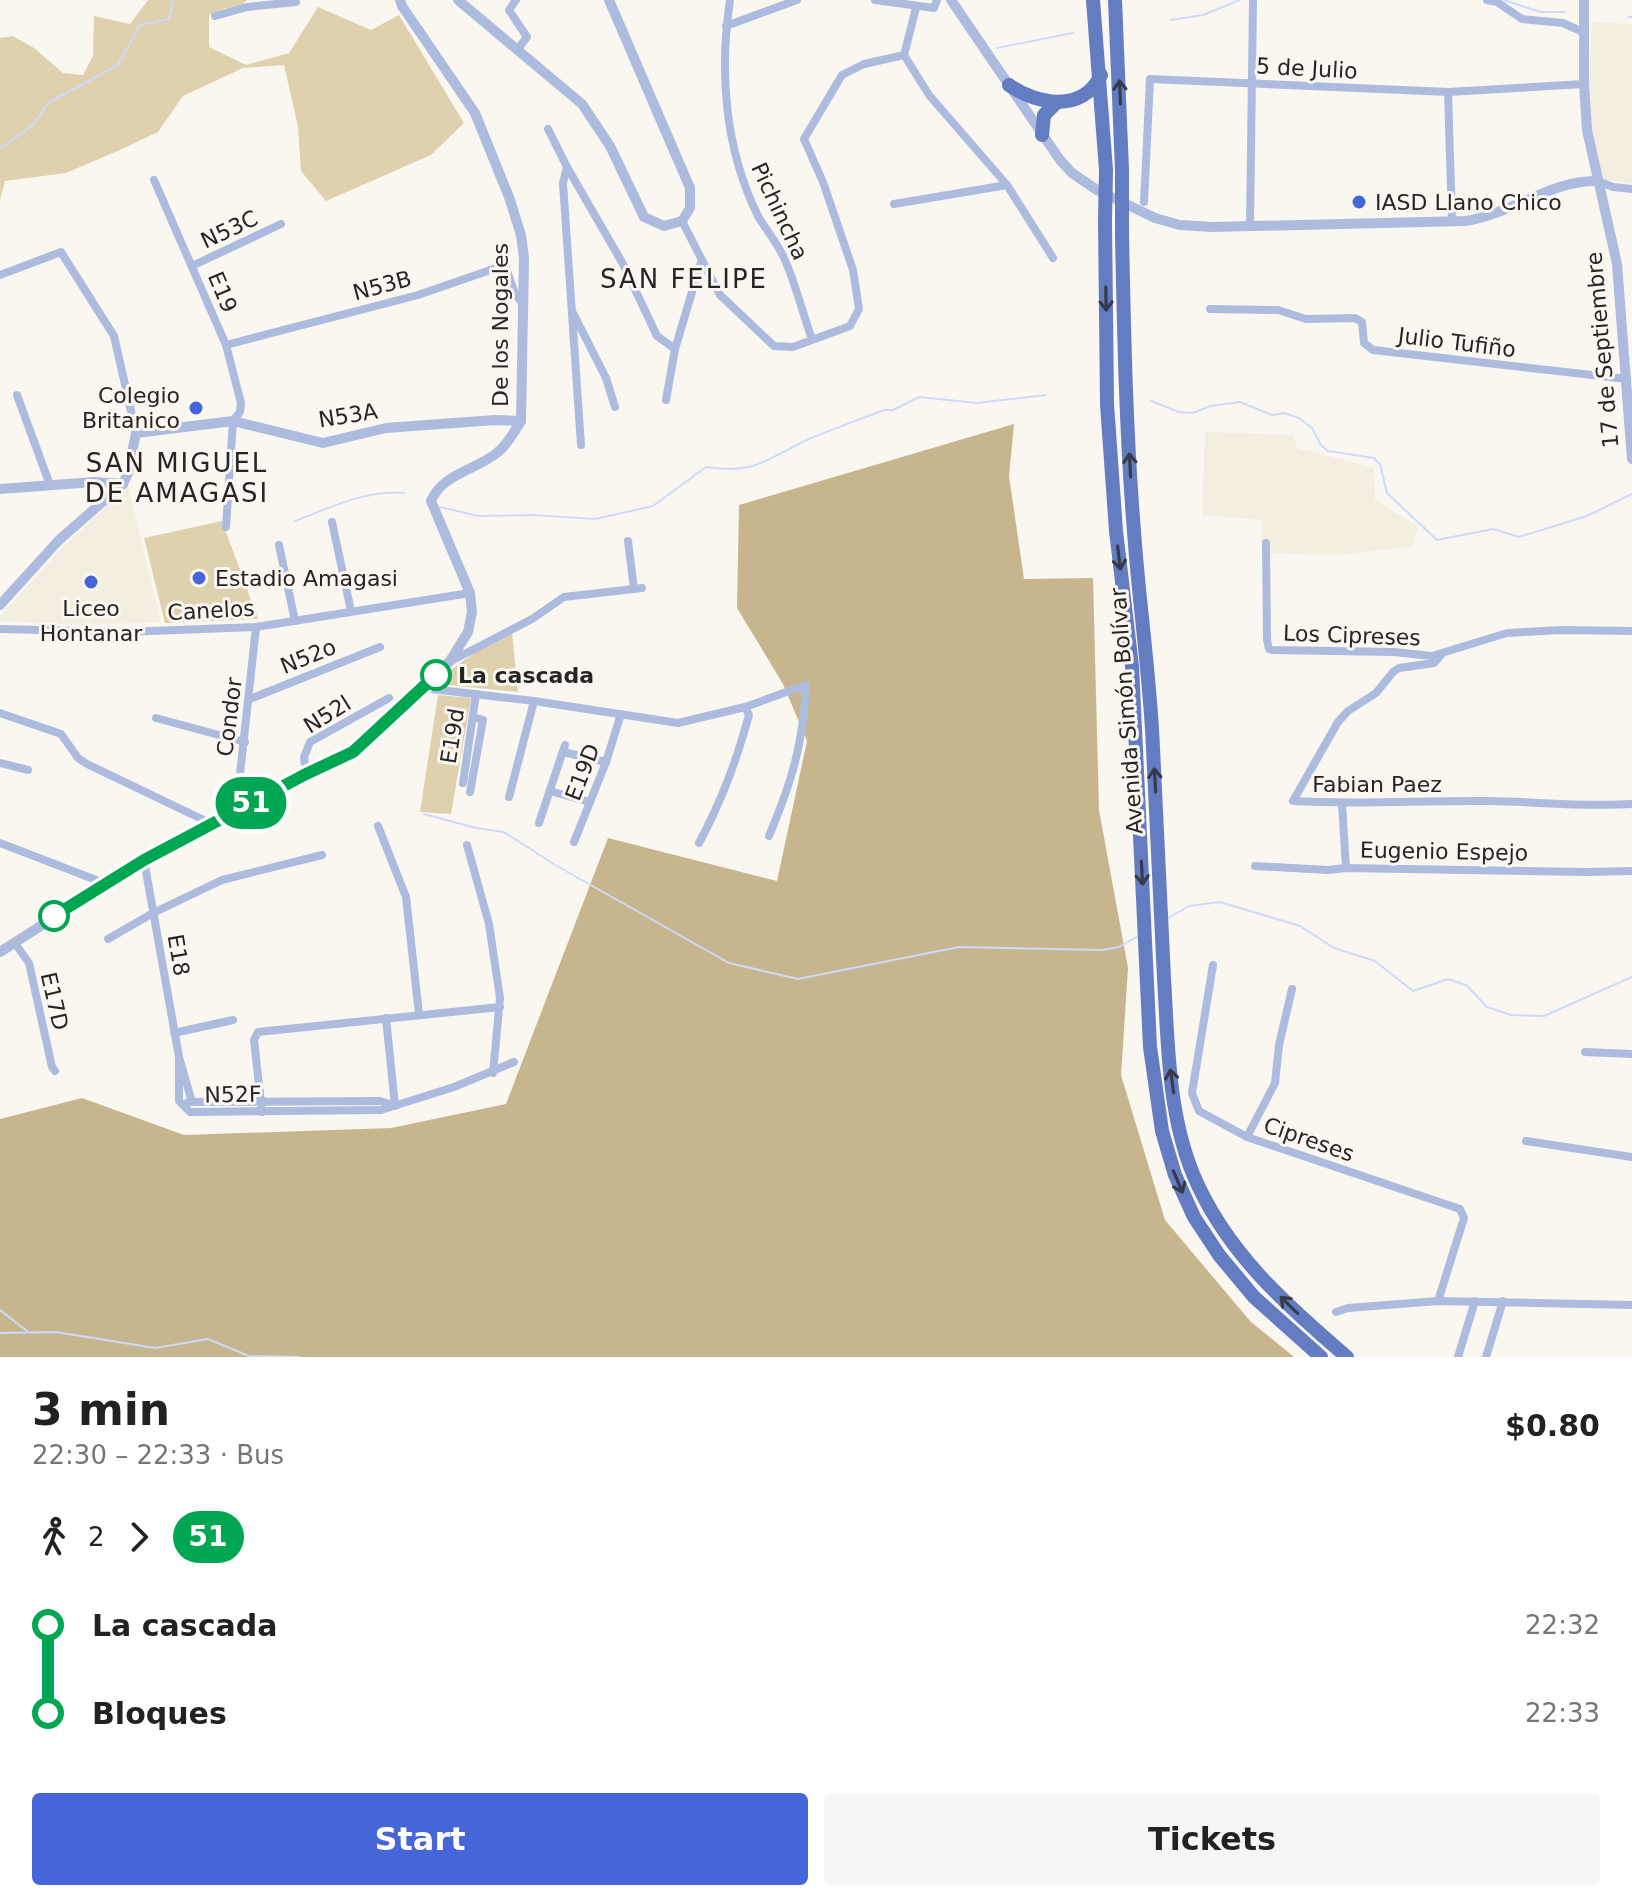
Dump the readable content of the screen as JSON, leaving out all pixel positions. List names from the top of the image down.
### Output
{
  "streets": {
    "highway": ["Avenida Simón Bolívar"],
    "street": [
      "5 de Julio",
      "Pichincha",
      "N53C",
      "N53B",
      "E19",
      "De los Nogales",
      "Julio Tufiño",
      "17 de Septiembre",
      "N53A",
      "Canelos",
      "Los Cipreses",
      "N52o",
      "N52l",
      "Condor",
      "E19d",
      "E19D",
      "Fabian Paez",
      "Eugenio Espejo",
      "E18",
      "E17D",
      "N52F",
      "Cipreses"
    ]
  },
  "crossings": [
    ["5 de Julio", "17 de Septiembre"],
    ["N53C", "E19"],
    ["N53B", "E19"],
    ["N53B", "De los Nogales"],
    ["E19", "N53A"],
    ["De los Nogales", "N53A"],
    ["De los Nogales", "Canelos"],
    ["De los Nogales", "N52l"],
    ["De los Nogales", "Condor"],
    ["De los Nogales", "E18"],
    ["De los Nogales", "E17D"],
    ["Julio Tufiño", "17 de Septiembre"],
    ["Canelos", "Condor"],
    ["Los Cipreses", "Fabian Paez"],
    ["N52o", "Condor"],
    ["E18", "N52F"]
  ],
  "districts": ["SAN FELIPE", "SAN MIGUEL DE AMAGASI"],
  "places": [
    "IASD Llano Chico",
    "Colegio Britanico",
    "Estadio Amagasi",
    "Liceo Hontanar",
    "La cascada"
  ],
  "lines": ["bus line 51"],
  "page": {
    "on_map": "51",
    "heading": ["3 min", "22:30 – 22:33 · Bus", "$0.80"],
    "legs": ["2", "51"],
    "list": [
      {
        "name": "La cascada",
        "value": "22:32"
      },
      {
        "name": "Bloques",
        "value": "22:33"
      }
    ],
    "buttons": ["Start", "Tickets"]
  }
}
